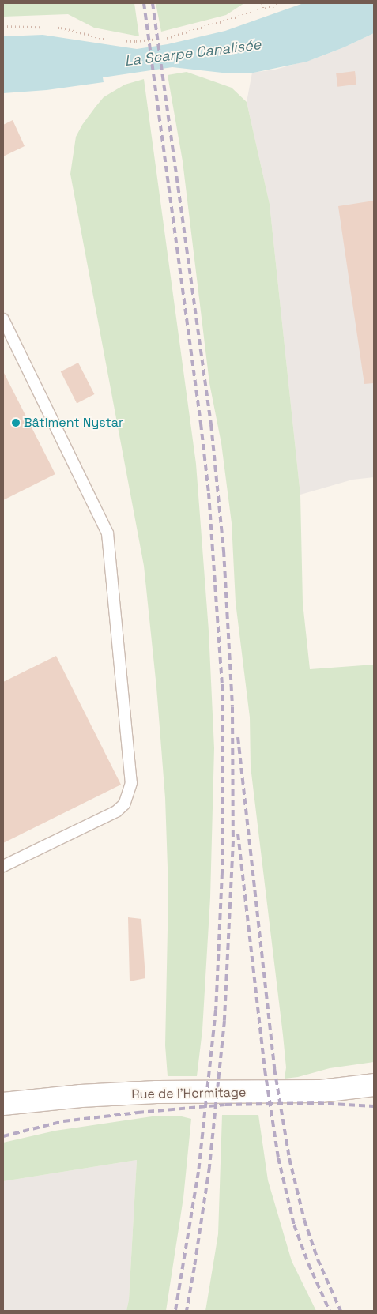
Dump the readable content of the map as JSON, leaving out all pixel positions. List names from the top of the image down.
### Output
{
  "streets": {
    "street": ["Rue de l'Hermitage"]
  },
  "water": ["La Scarpe Canalisée"],
  "places": ["Bâtiment Nystar"]
}
